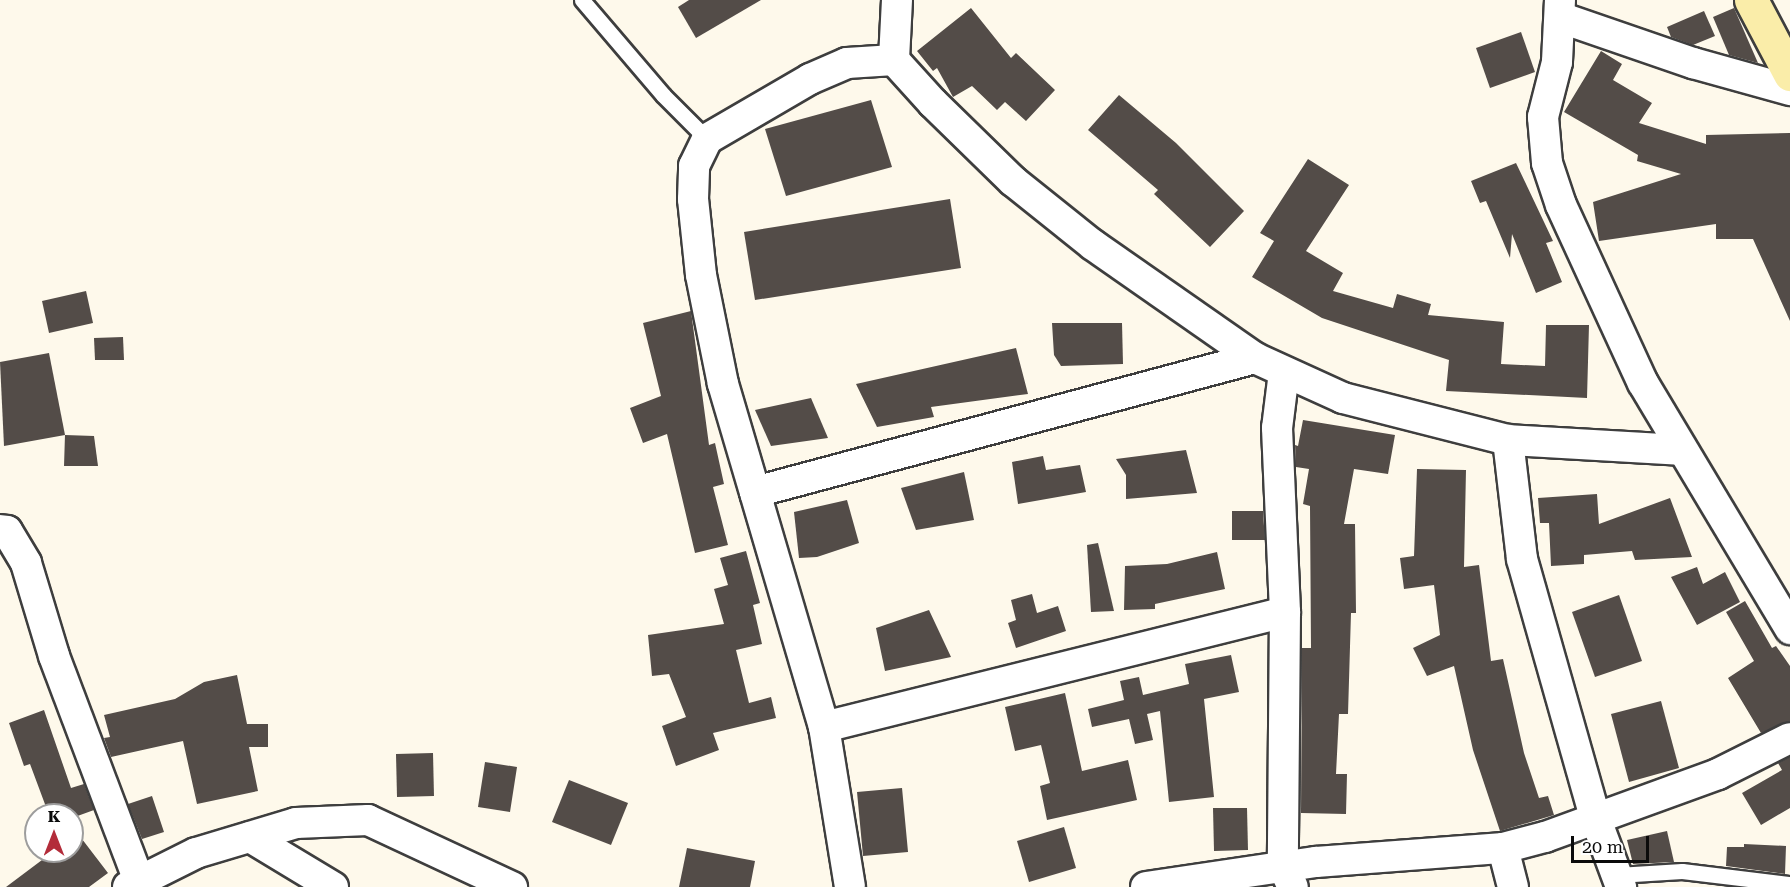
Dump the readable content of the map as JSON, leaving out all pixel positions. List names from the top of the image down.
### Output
{
  "scale_bar": "20 m",
  "north": "top"
}
